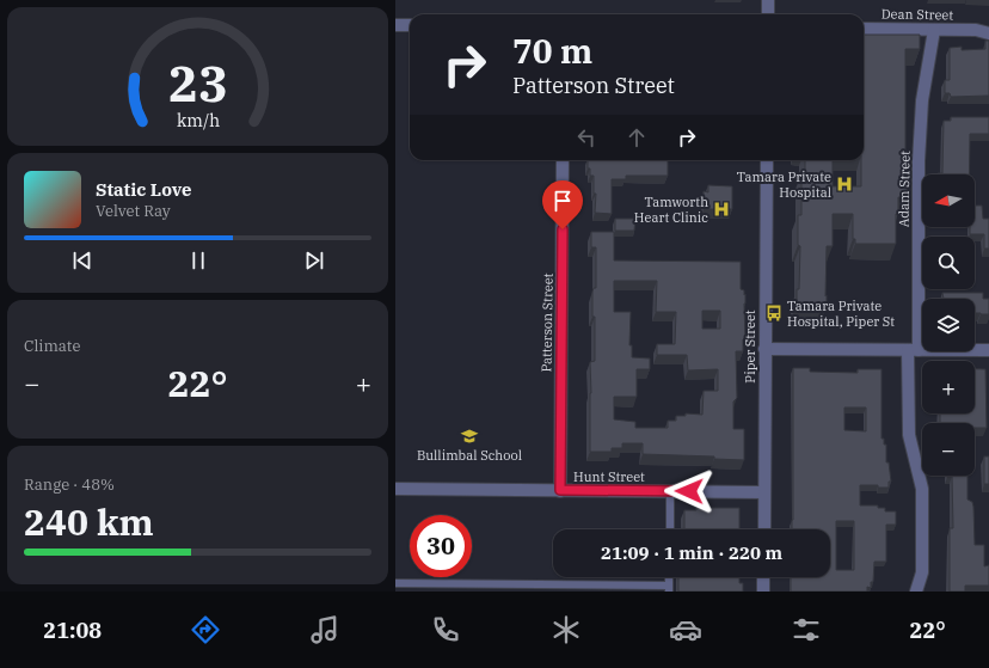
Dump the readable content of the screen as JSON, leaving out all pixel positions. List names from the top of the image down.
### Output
{
  "streets": {
    "street": [
      "Dean Street",
      "Adam Street",
      "Patterson Street",
      "Piper Street",
      "Hunt Street"
    ]
  },
  "crossings": [
    ["Dean Street", "Adam Street"],
    ["Patterson Street", "Hunt Street"],
    ["Piper Street", "Hunt Street"]
  ],
  "places": {
    "hospital": ["Tamara Private Hospital", "Tamworth Heart Clinic"],
    "bus stop": ["Tamara Private Hospital, Piper St"],
    "school or university": ["Bullimbal School"]
  },
  "north": "left",
  "page": {
    "turn": ["70 m", "Patterson Street"],
    "song": ["Static Love", "Velvet Ray"],
    "map_buttons": ["+", "−"],
    "tile": [
      "Climate",
      ["Range · 48%", "240 km"]
    ],
    "heat": ["−", "22°", "+"],
    "limit": "30",
    "trip": "21:09 · 1 min · 220 m",
    "tabs": ["21:08", "22°"],
    "gauge": ["23", "km/h"]
  }
}
